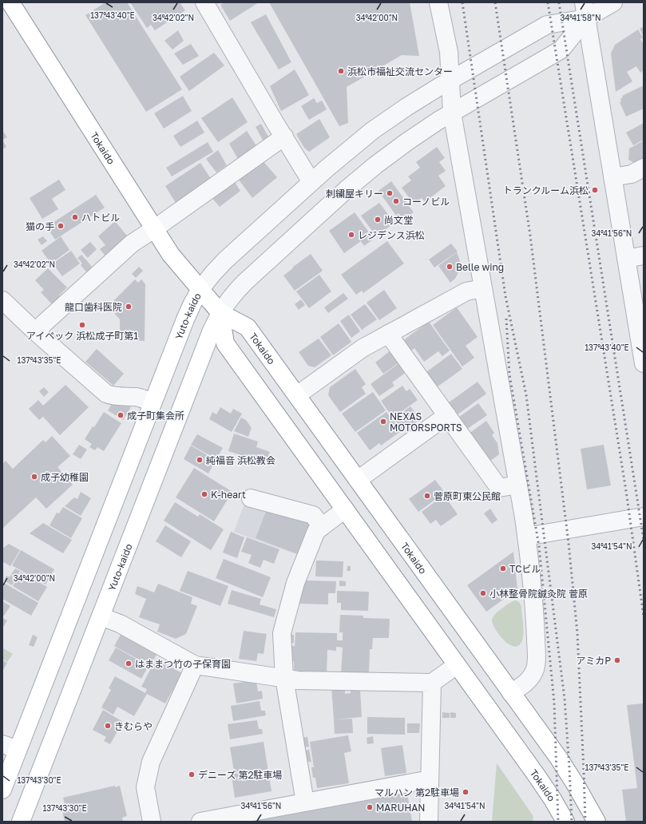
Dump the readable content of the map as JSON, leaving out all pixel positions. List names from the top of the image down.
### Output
{
  "streets": {
    "main road": ["Tokaido", "Yuto-kaido"]
  },
  "crossings": [
    ["Tokaido", "Yuto-kaido"]
  ],
  "places": [
    "浜松市福祉交流センター",
    "トランクルーム浜松",
    "刺繍屋キリー",
    "コーノビル",
    "ハトビル",
    "尚文堂",
    "猫の手",
    "レジデンス浜松",
    "Belle wing",
    "龍口歯科医院",
    "アイペック 浜松成子町第1",
    "成子町集会所",
    "NEXAS MOTORSPORTS",
    "純福音 浜松教会",
    "成子幼稚園",
    "K-heart",
    "菅原町東公民館",
    "TCビル",
    "小林整骨院鍼灸院 菅原",
    "アミカP",
    "はままつ竹の子保育園",
    "きむらや",
    "デニーズ 第2駐車場",
    "マルハン 第2駐車場",
    "MARUHAN"
  ],
  "coordinates": [
    "137°43'40\"E",
    "34°42'02\"N",
    "34°42'00\"N",
    "34°41'58\"N",
    "34°41'56\"N",
    "137°43'35\"E",
    "34°41'54\"N",
    "137°43'30\"E"
  ]
}
